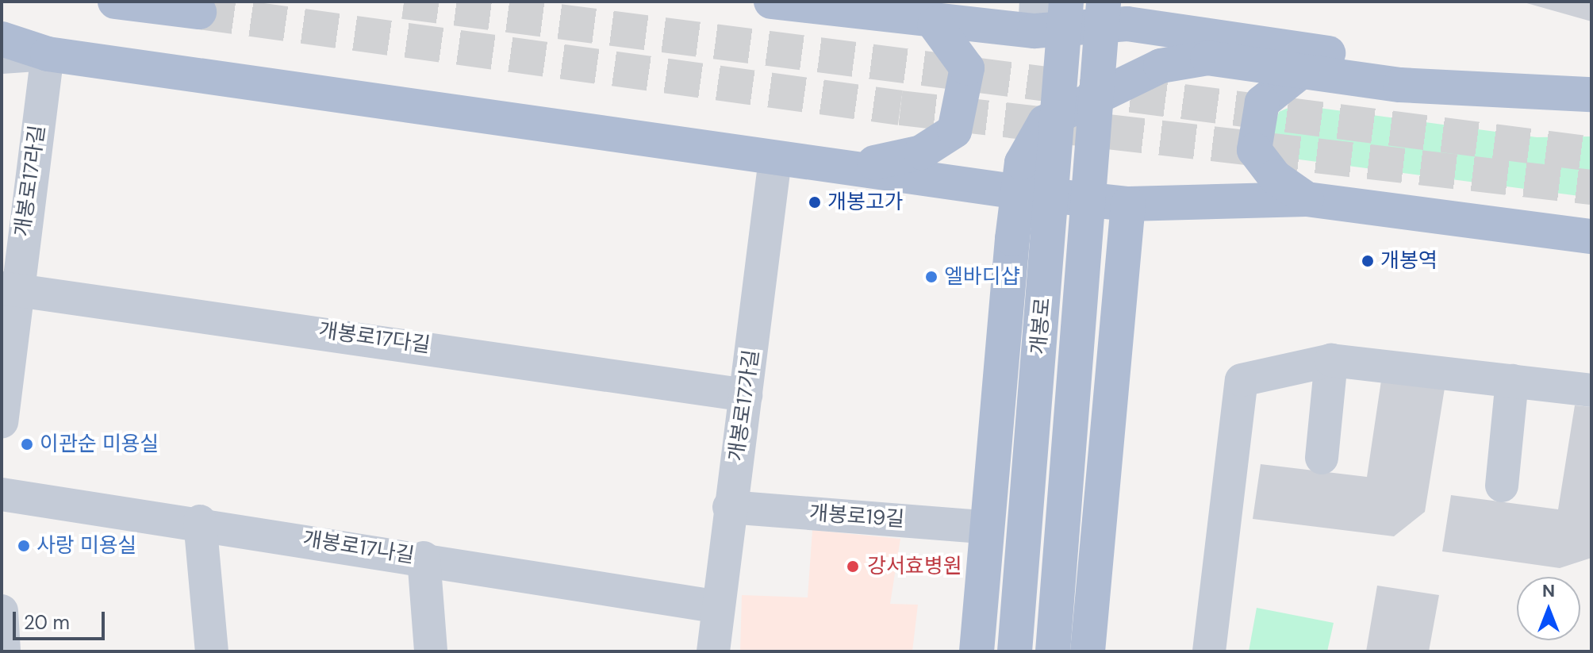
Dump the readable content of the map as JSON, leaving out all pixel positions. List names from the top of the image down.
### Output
{
  "streets": {
    "main road": ["개봉로"],
    "street": [
      "개봉로17라길",
      "개봉로17다길",
      "개봉로17가길",
      "개봉로19길",
      "개봉로17나길"
    ]
  },
  "crossings": [
    ["개봉로17라길", "개봉로17다길"],
    ["개봉로17다길", "개봉로17가길"],
    ["개봉로17가길", "개봉로19길"],
    ["개봉로17가길", "개봉로17나길"]
  ],
  "places": [
    "개봉고가",
    "개봉역",
    "엘바디샵",
    "이관순 미용실",
    "사랑 미용실",
    "강서효병원"
  ],
  "scale_bar": "20 m",
  "north": "top"
}
